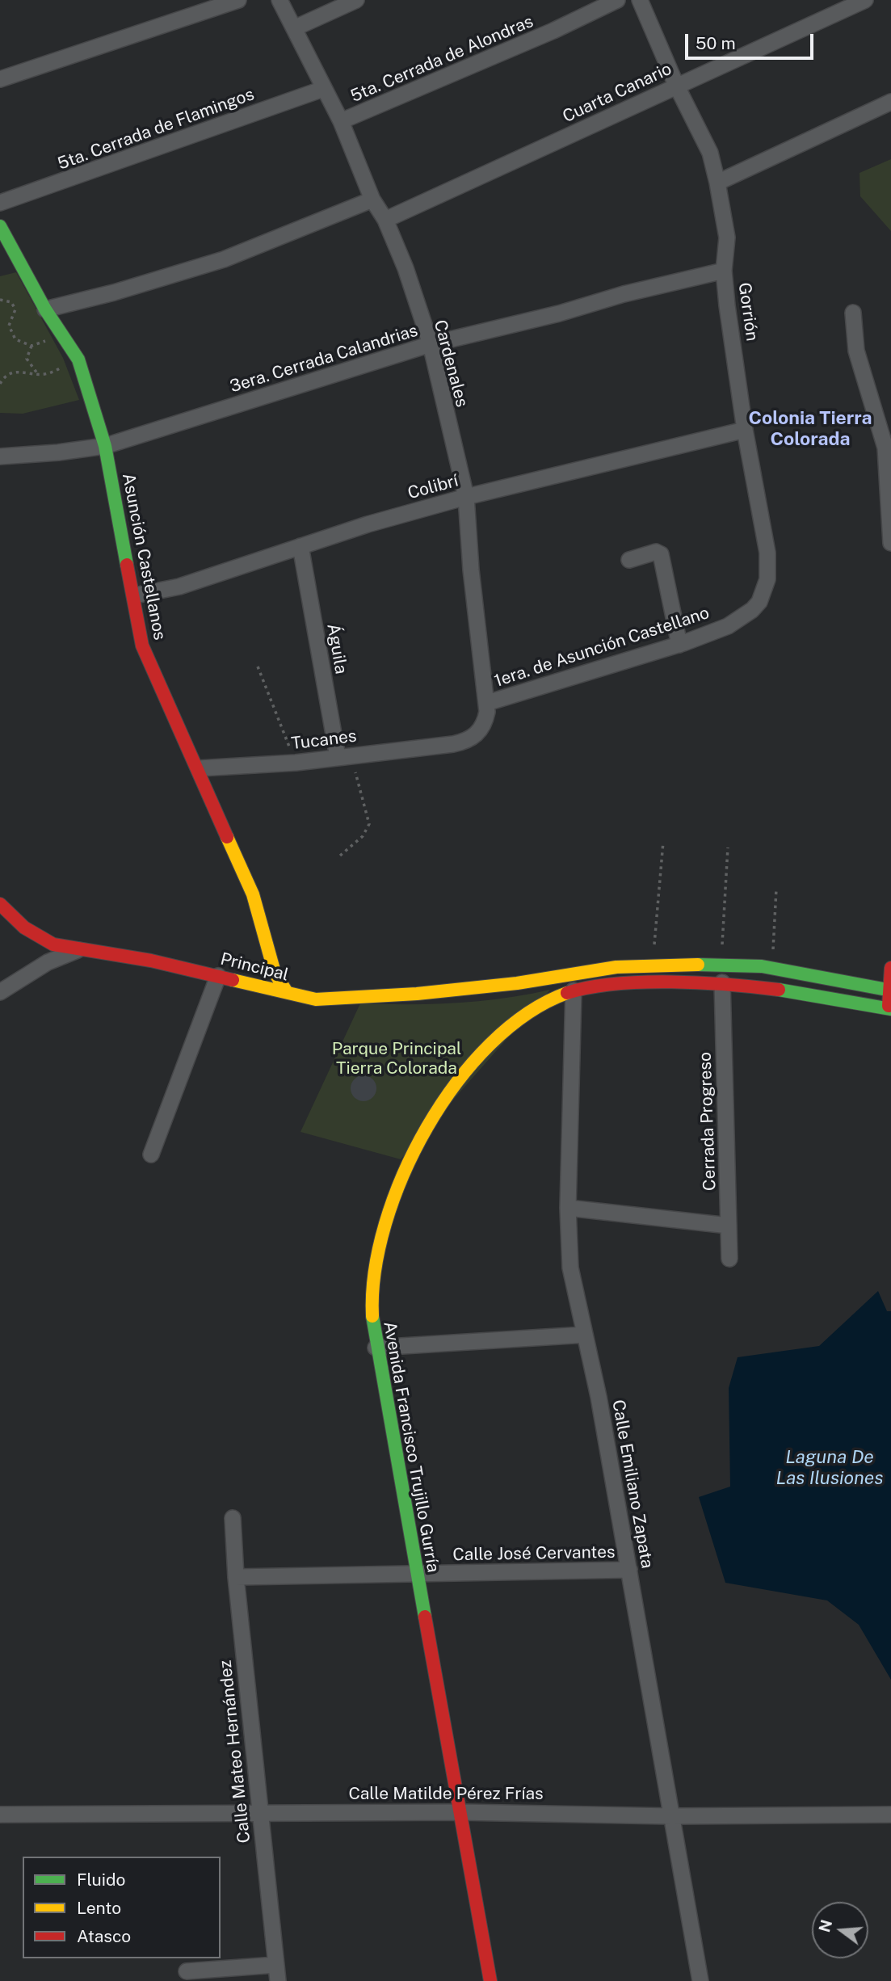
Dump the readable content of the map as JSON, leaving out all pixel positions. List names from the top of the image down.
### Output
{
  "streets": {
    "main road": ["Asunción Castellanos", "Principal", "Avenida Francisco Trujillo Gurría"],
    "street": [
      "5ta. Cerrada de Alondras",
      "Cuarta Canario",
      "5ta. Cerrada de Flamingos",
      "Gorrión",
      "3era. Cerrada Calandrias",
      "Cardenales",
      "Colibrí",
      "1era. de Asunción Castellano",
      "Águila",
      "Tucanes",
      "Cerrada Progreso",
      "Calle Emiliano Zapata",
      "Calle José Cervantes",
      "Calle Mateo Hernández",
      "Calle Matilde Pérez Frías"
    ]
  },
  "crossings": [
    ["5ta. Cerrada de Alondras", "Cardenales"],
    ["Cuarta Canario", "Gorrión"],
    ["Cuarta Canario", "Cardenales"],
    ["5ta. Cerrada de Flamingos", "Cardenales"],
    ["Gorrión", "3era. Cerrada Calandrias"],
    ["Gorrión", "Colibrí"],
    ["Gorrión", "1era. de Asunción Castellano"],
    ["3era. Cerrada Calandrias", "Cardenales"],
    ["3era. Cerrada Calandrias", "Asunción Castellanos"],
    ["Cardenales", "Colibrí"],
    ["Cardenales", "1era. de Asunción Castellano"],
    ["Cardenales", "Tucanes"],
    ["Colibrí", "Asunción Castellanos"],
    ["Colibrí", "Águila"],
    ["Asunción Castellanos", "Tucanes"],
    ["Asunción Castellanos", "Principal"],
    ["Águila", "Tucanes"],
    ["Cerrada Progreso", "Avenida Francisco Trujillo Gurría"],
    ["Avenida Francisco Trujillo Gurría", "Calle Emiliano Zapata"],
    ["Avenida Francisco Trujillo Gurría", "Calle José Cervantes"],
    ["Avenida Francisco Trujillo Gurría", "Calle Matilde Pérez Frías"],
    ["Calle Emiliano Zapata", "Calle José Cervantes"],
    ["Calle Emiliano Zapata", "Calle Matilde Pérez Frías"],
    ["Calle José Cervantes", "Calle Mateo Hernández"],
    ["Calle Mateo Hernández", "Calle Matilde Pérez Frías"]
  ],
  "districts": ["Colonia Tierra Colorada"],
  "water": ["Laguna De Las Ilusiones"],
  "parks": ["Parque Principal Tierra Colorada"],
  "legend": ["Fluido", "Lento", "Atasco"],
  "scale_bar": "50 m",
  "north": "left"
}
